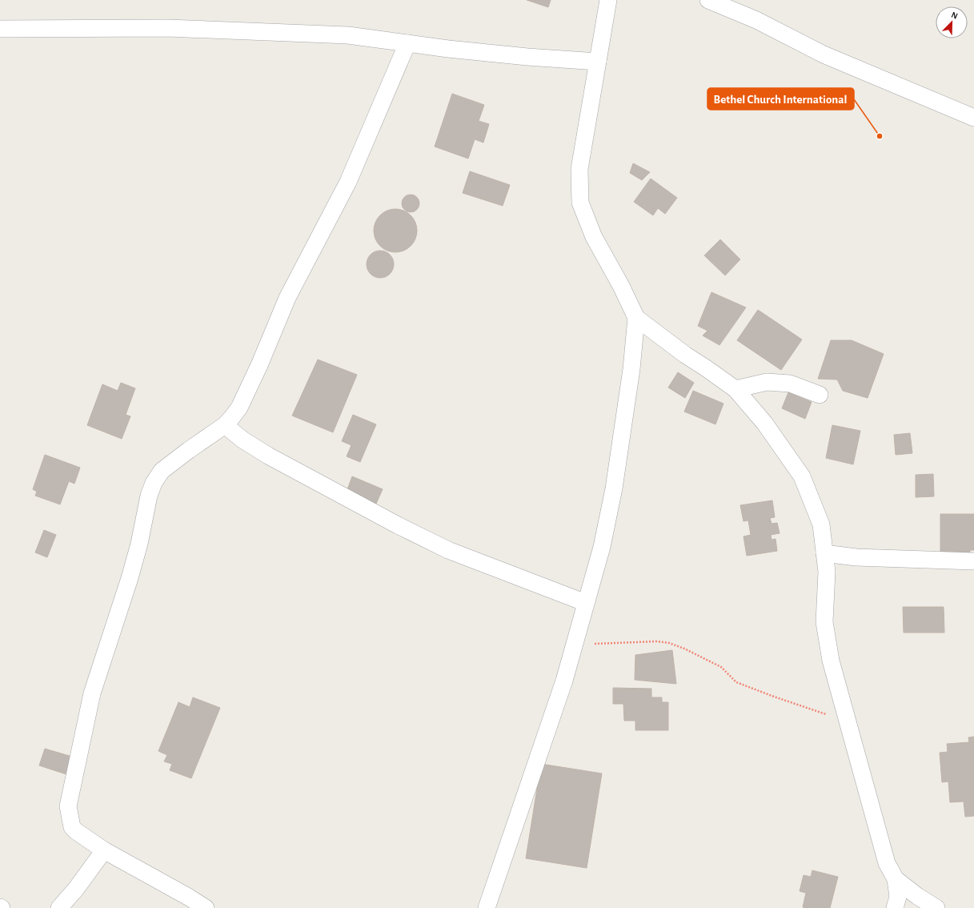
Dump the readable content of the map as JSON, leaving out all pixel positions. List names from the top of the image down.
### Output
{
  "places": ["Bethel Church International"],
  "north": "top right"
}
